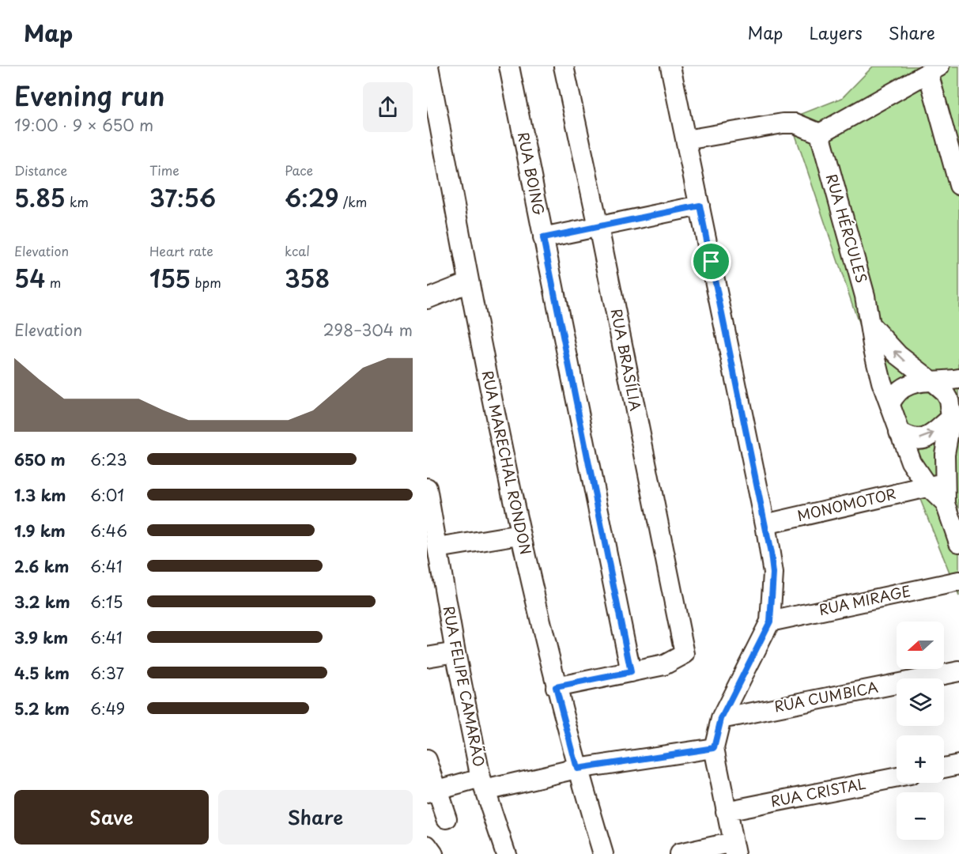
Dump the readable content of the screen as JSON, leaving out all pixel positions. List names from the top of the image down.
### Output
{
  "streets": {
    "street": [
      "RUA BOING",
      "RUA HÉRCULES",
      "RUA BRASÍLIA",
      "RUA MARECHAL RONDON",
      "MONOMOTOR",
      "RUA MIRAGE",
      "RUA FELIPE CAMARÃO",
      "RUA CUMBICA",
      "RUA CRISTAL"
    ]
  },
  "crossings": [
    ["RUA BOING", "RUA BRASÍLIA"],
    ["RUA HÉRCULES", "MONOMOTOR"]
  ],
  "north": "left",
  "page": {
    "header": "Map",
    "nav": ["Map", "Layers", "Share"],
    "heading": ["Evening run", "19:00 · 9 × 650 m"],
    "stats": [
      ["Distance", "5.85 km"],
      ["Time", "37:56"],
      ["Pace", "6:29 /km"],
      ["Elevation", "54 m"],
      ["Heart rate", "155 bpm"],
      ["kcal", "358"]
    ],
    "chart": ["Elevation", "298–304 m"],
    "list": [
      {
        "name": "650 m",
        "note": "6:23"
      },
      {
        "name": "1.3 km",
        "note": "6:01"
      },
      {
        "name": "1.9 km",
        "note": "6:46"
      },
      {
        "name": "2.6 km",
        "note": "6:41"
      },
      {
        "name": "3.2 km",
        "note": "6:15"
      },
      {
        "name": "3.9 km",
        "note": "6:41"
      },
      {
        "name": "4.5 km",
        "note": "6:37"
      },
      {
        "name": "5.2 km",
        "note": "6:49"
      }
    ],
    "map_buttons": ["+", "−"],
    "buttons": ["Save", "Share"]
  }
}
